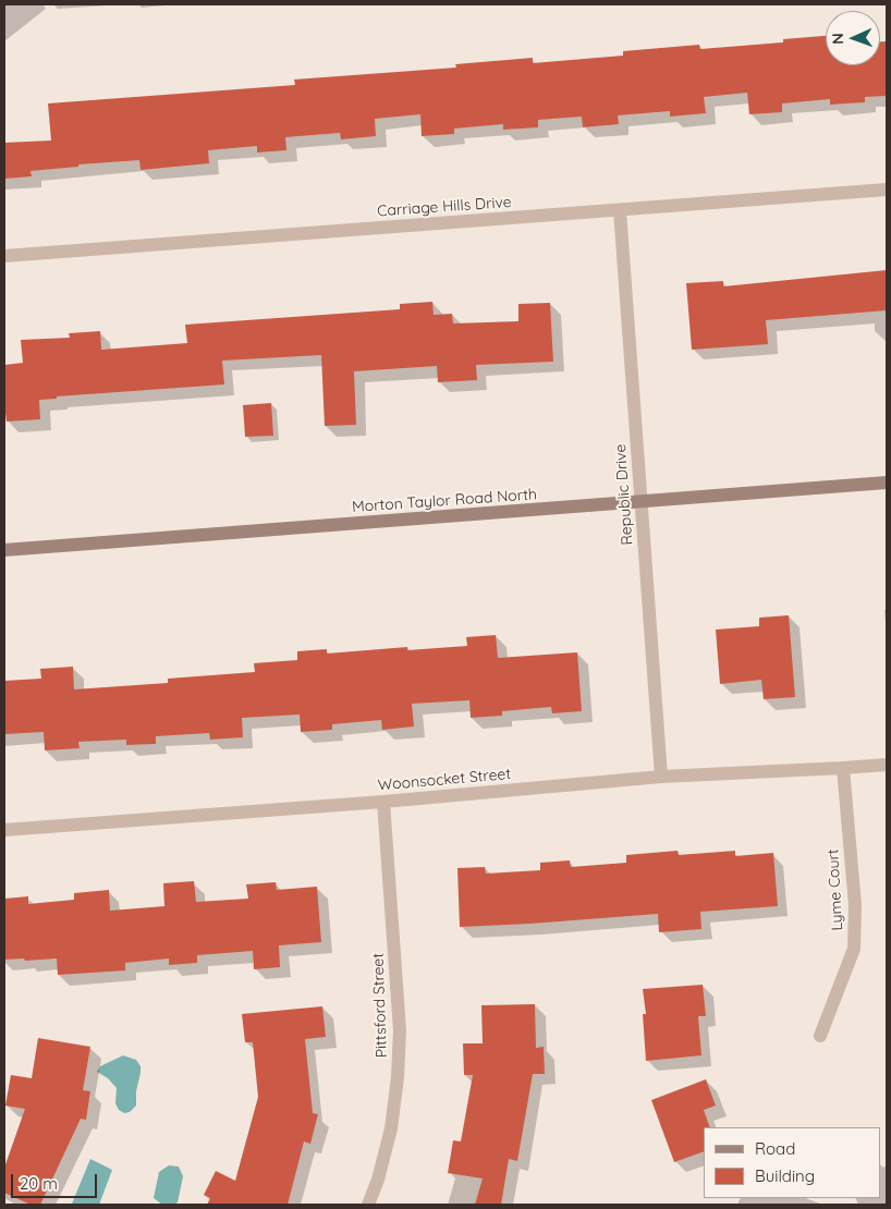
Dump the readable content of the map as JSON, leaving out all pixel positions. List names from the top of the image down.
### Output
{
  "streets": {
    "street": [
      "Carriage Hills Drive",
      "Republic Drive",
      "Morton Taylor Road North",
      "Woonsocket Street",
      "Lyme Court",
      "Pittsford Street"
    ]
  },
  "crossings": [
    ["Carriage Hills Drive", "Republic Drive"],
    ["Republic Drive", "Morton Taylor Road North"],
    ["Republic Drive", "Woonsocket Street"],
    ["Woonsocket Street", "Lyme Court"],
    ["Woonsocket Street", "Pittsford Street"]
  ],
  "legend": ["Road", "Building"],
  "scale_bar": "20 m",
  "north": "left"
}
